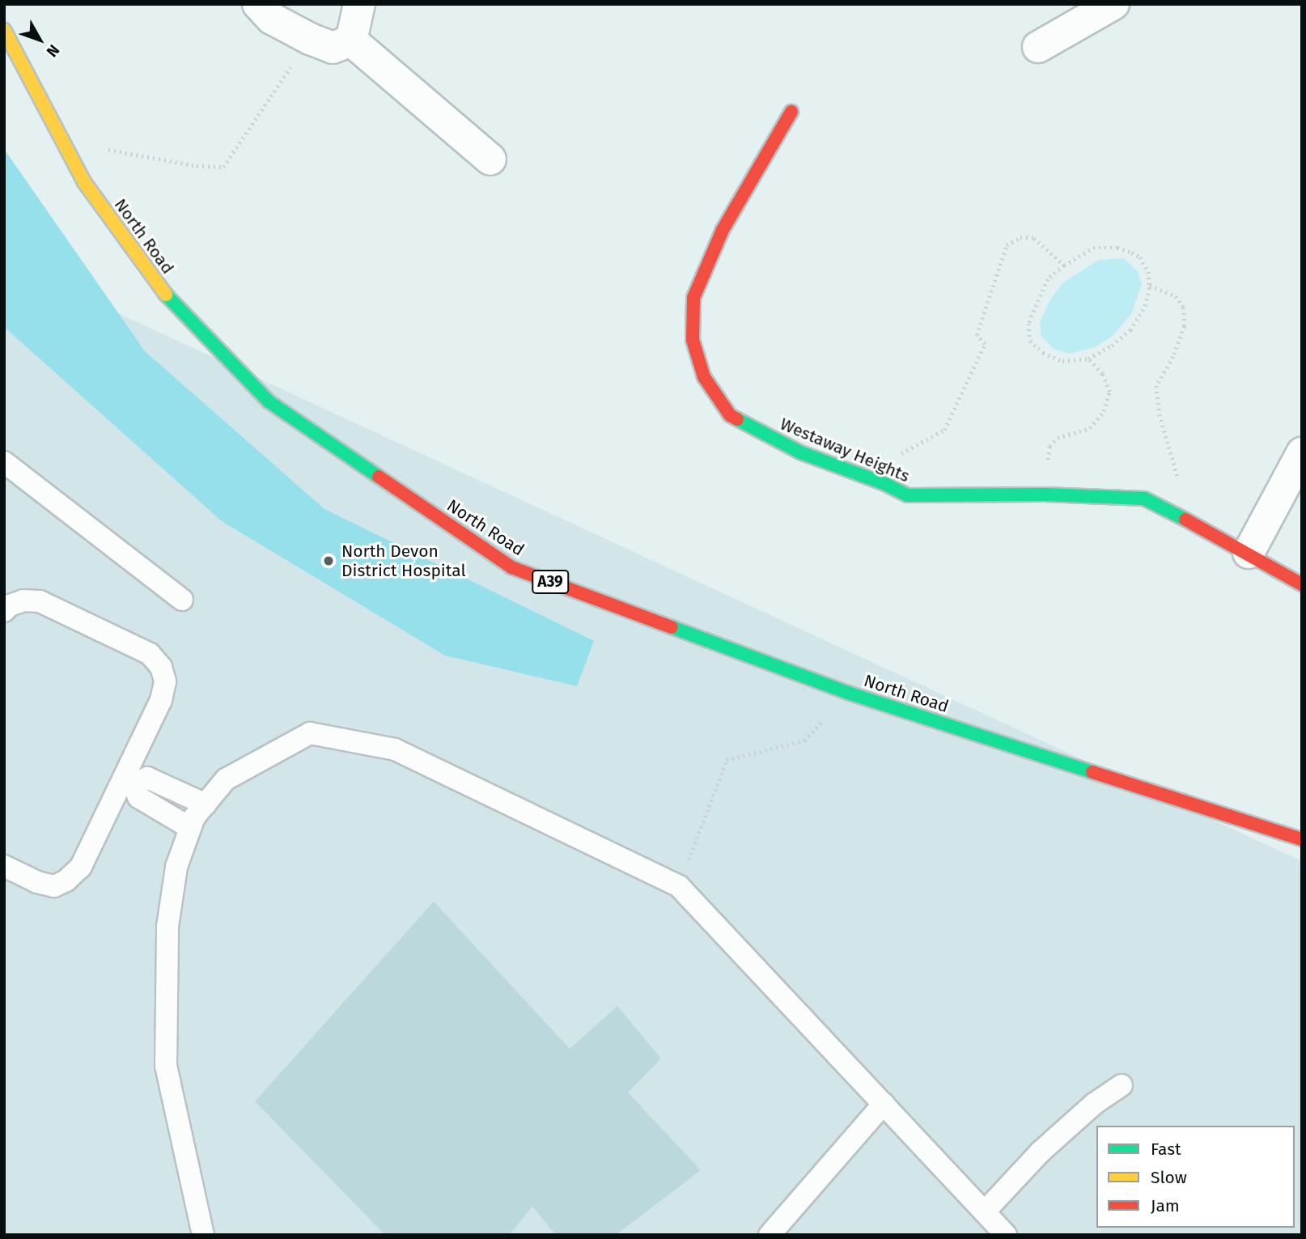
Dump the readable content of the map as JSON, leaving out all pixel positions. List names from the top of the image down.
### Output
{
  "streets": {
    "main road": ["North Road", "Westaway Heights", "A39"]
  },
  "places": ["North Devon District Hospital"],
  "legend": ["Fast", "Slow", "Jam"],
  "north": "bottom right"
}
